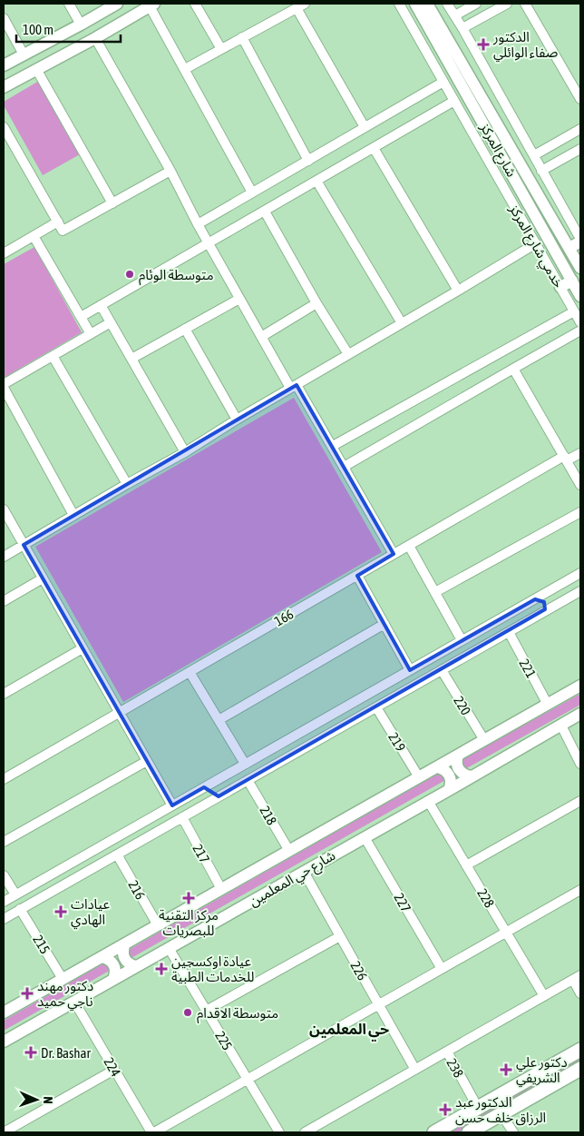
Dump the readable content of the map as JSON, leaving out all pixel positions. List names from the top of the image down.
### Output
{
  "streets": {
    "main road": ["شارع المركز", "شارع حي المعلمين"],
    "street": [
      "خدمي شارع المركز",
      "166",
      "221",
      "220",
      "219",
      "218",
      "217",
      "216",
      "228",
      "227",
      "215",
      "226",
      "225",
      "224",
      "238"
    ]
  },
  "crossings": [
    ["221", "شارع حي المعلمين"],
    ["220", "شارع حي المعلمين"],
    ["219", "شارع حي المعلمين"],
    ["218", "شارع حي المعلمين"],
    ["217", "شارع حي المعلمين"],
    ["شارع حي المعلمين", "216"],
    ["شارع حي المعلمين", "228"],
    ["شارع حي المعلمين", "227"],
    ["شارع حي المعلمين", "215"],
    ["شارع حي المعلمين", "226"],
    ["شارع حي المعلمين", "225"],
    ["شارع حي المعلمين", "224"]
  ],
  "districts": ["حي المعلمين"],
  "places": {
    "health": [
      "الدكتور صفاء الوائلي",
      "مركز التقنية للبصريات",
      "عيادات الهادي",
      "عيادة اوكسجين للخدمات الطبية",
      "دكتور مهند ناجي حميد",
      "Dr. Bashar",
      "دكتور علي الشريفي",
      "الدكتور عبد الرزاق خلف حسن"
    ],
    "other": ["متوسطة الوئام", "متوسطة الاقدام"]
  },
  "scale_bar": "100 m",
  "north": "right"
}
